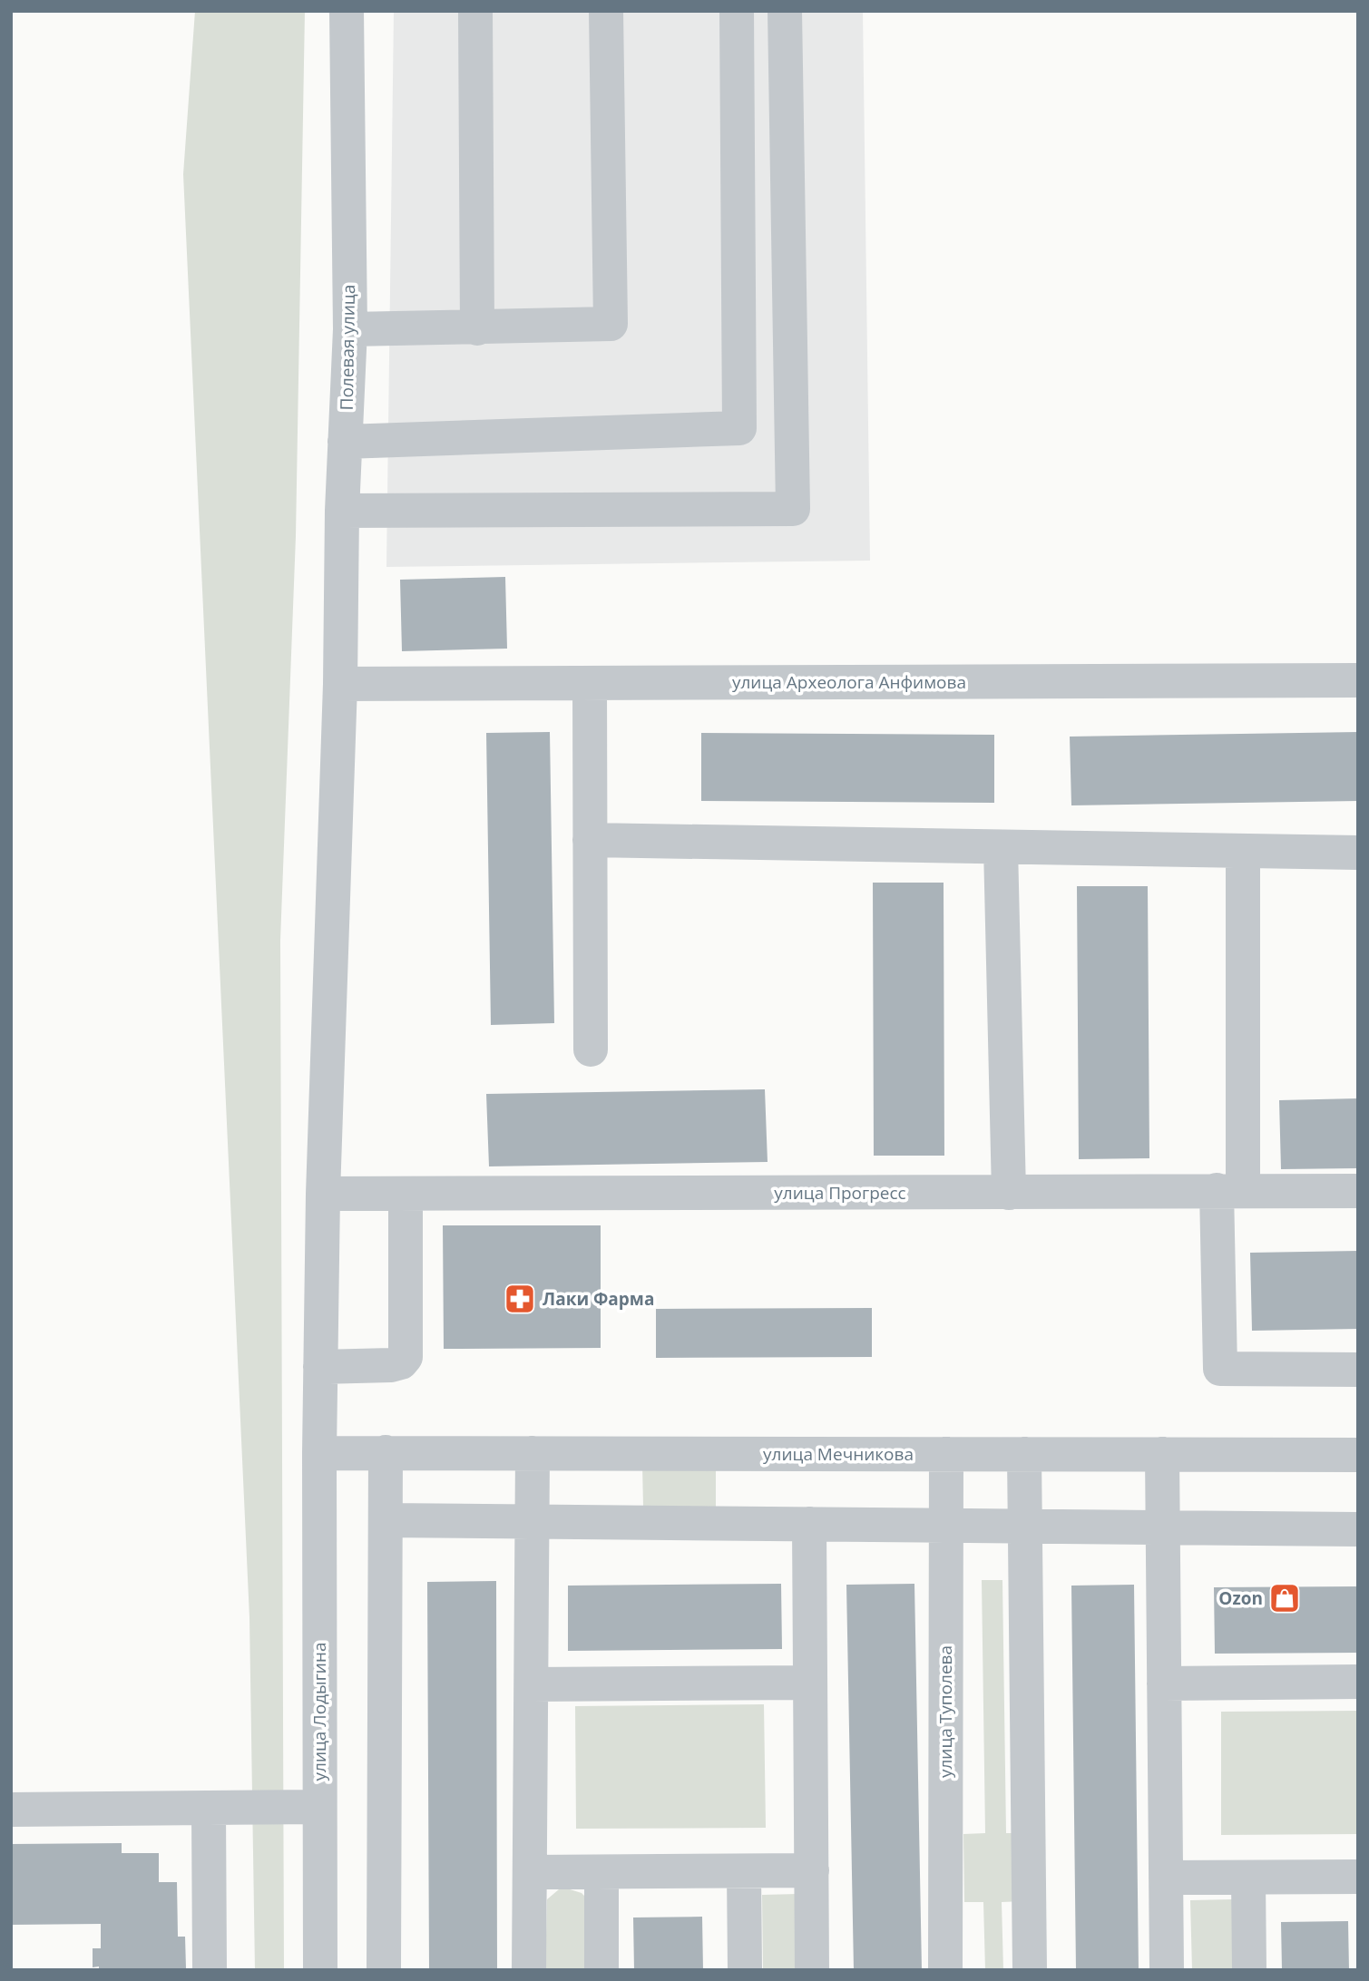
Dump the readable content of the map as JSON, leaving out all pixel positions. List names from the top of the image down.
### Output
{
  "streets": {
    "street": [
      "Полевая улица",
      "улица Археолога Анфимова",
      "улица Прогресс",
      "улица Мечникова",
      "улица Лодыгина",
      "улица Туполева"
    ]
  },
  "crossings": [
    ["Полевая улица", "улица Археолога Анфимова"],
    ["Полевая улица", "улица Прогресс"],
    ["Полевая улица", "улица Лодыгина"],
    ["улица Прогресс", "улица Лодыгина"],
    ["улица Мечникова", "улица Лодыгина"],
    ["улица Мечникова", "улица Туполева"]
  ],
  "places": {
    "pharmacy": ["Лаки Фарма"],
    "shop": ["Ozon"]
  }
}
